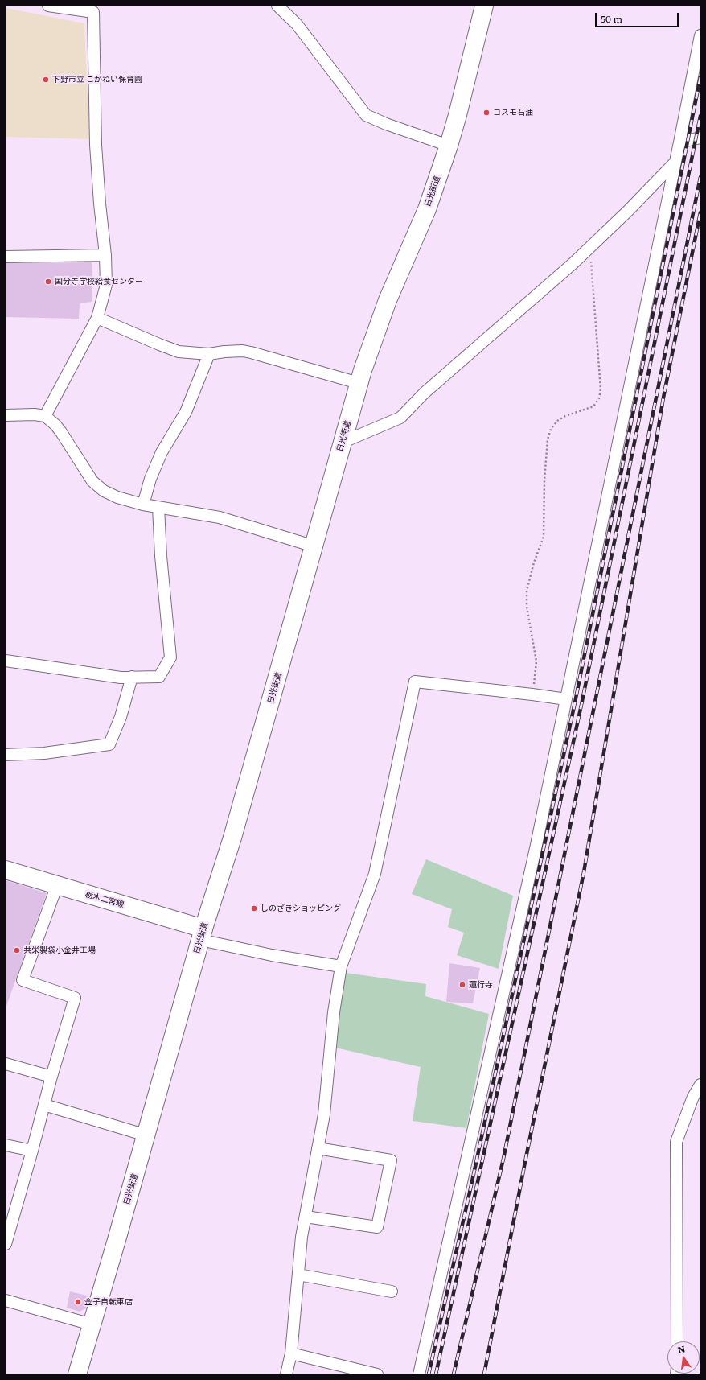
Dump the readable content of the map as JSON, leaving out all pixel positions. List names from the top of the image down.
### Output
{
  "streets": {
    "main road": ["日光街道", "栃木二宮線"]
  },
  "crossings": [
    ["日光街道", "栃木二宮線"]
  ],
  "places": [
    "下野市立 こがねい保育園",
    "コスモ石油",
    "国分寺学校給食センター",
    "しのざきショッピング",
    "共栄製袋小金井工場",
    "蓮行寺",
    "金子自転車店"
  ],
  "scale_bar": "50 m",
  "north": "top"
}
